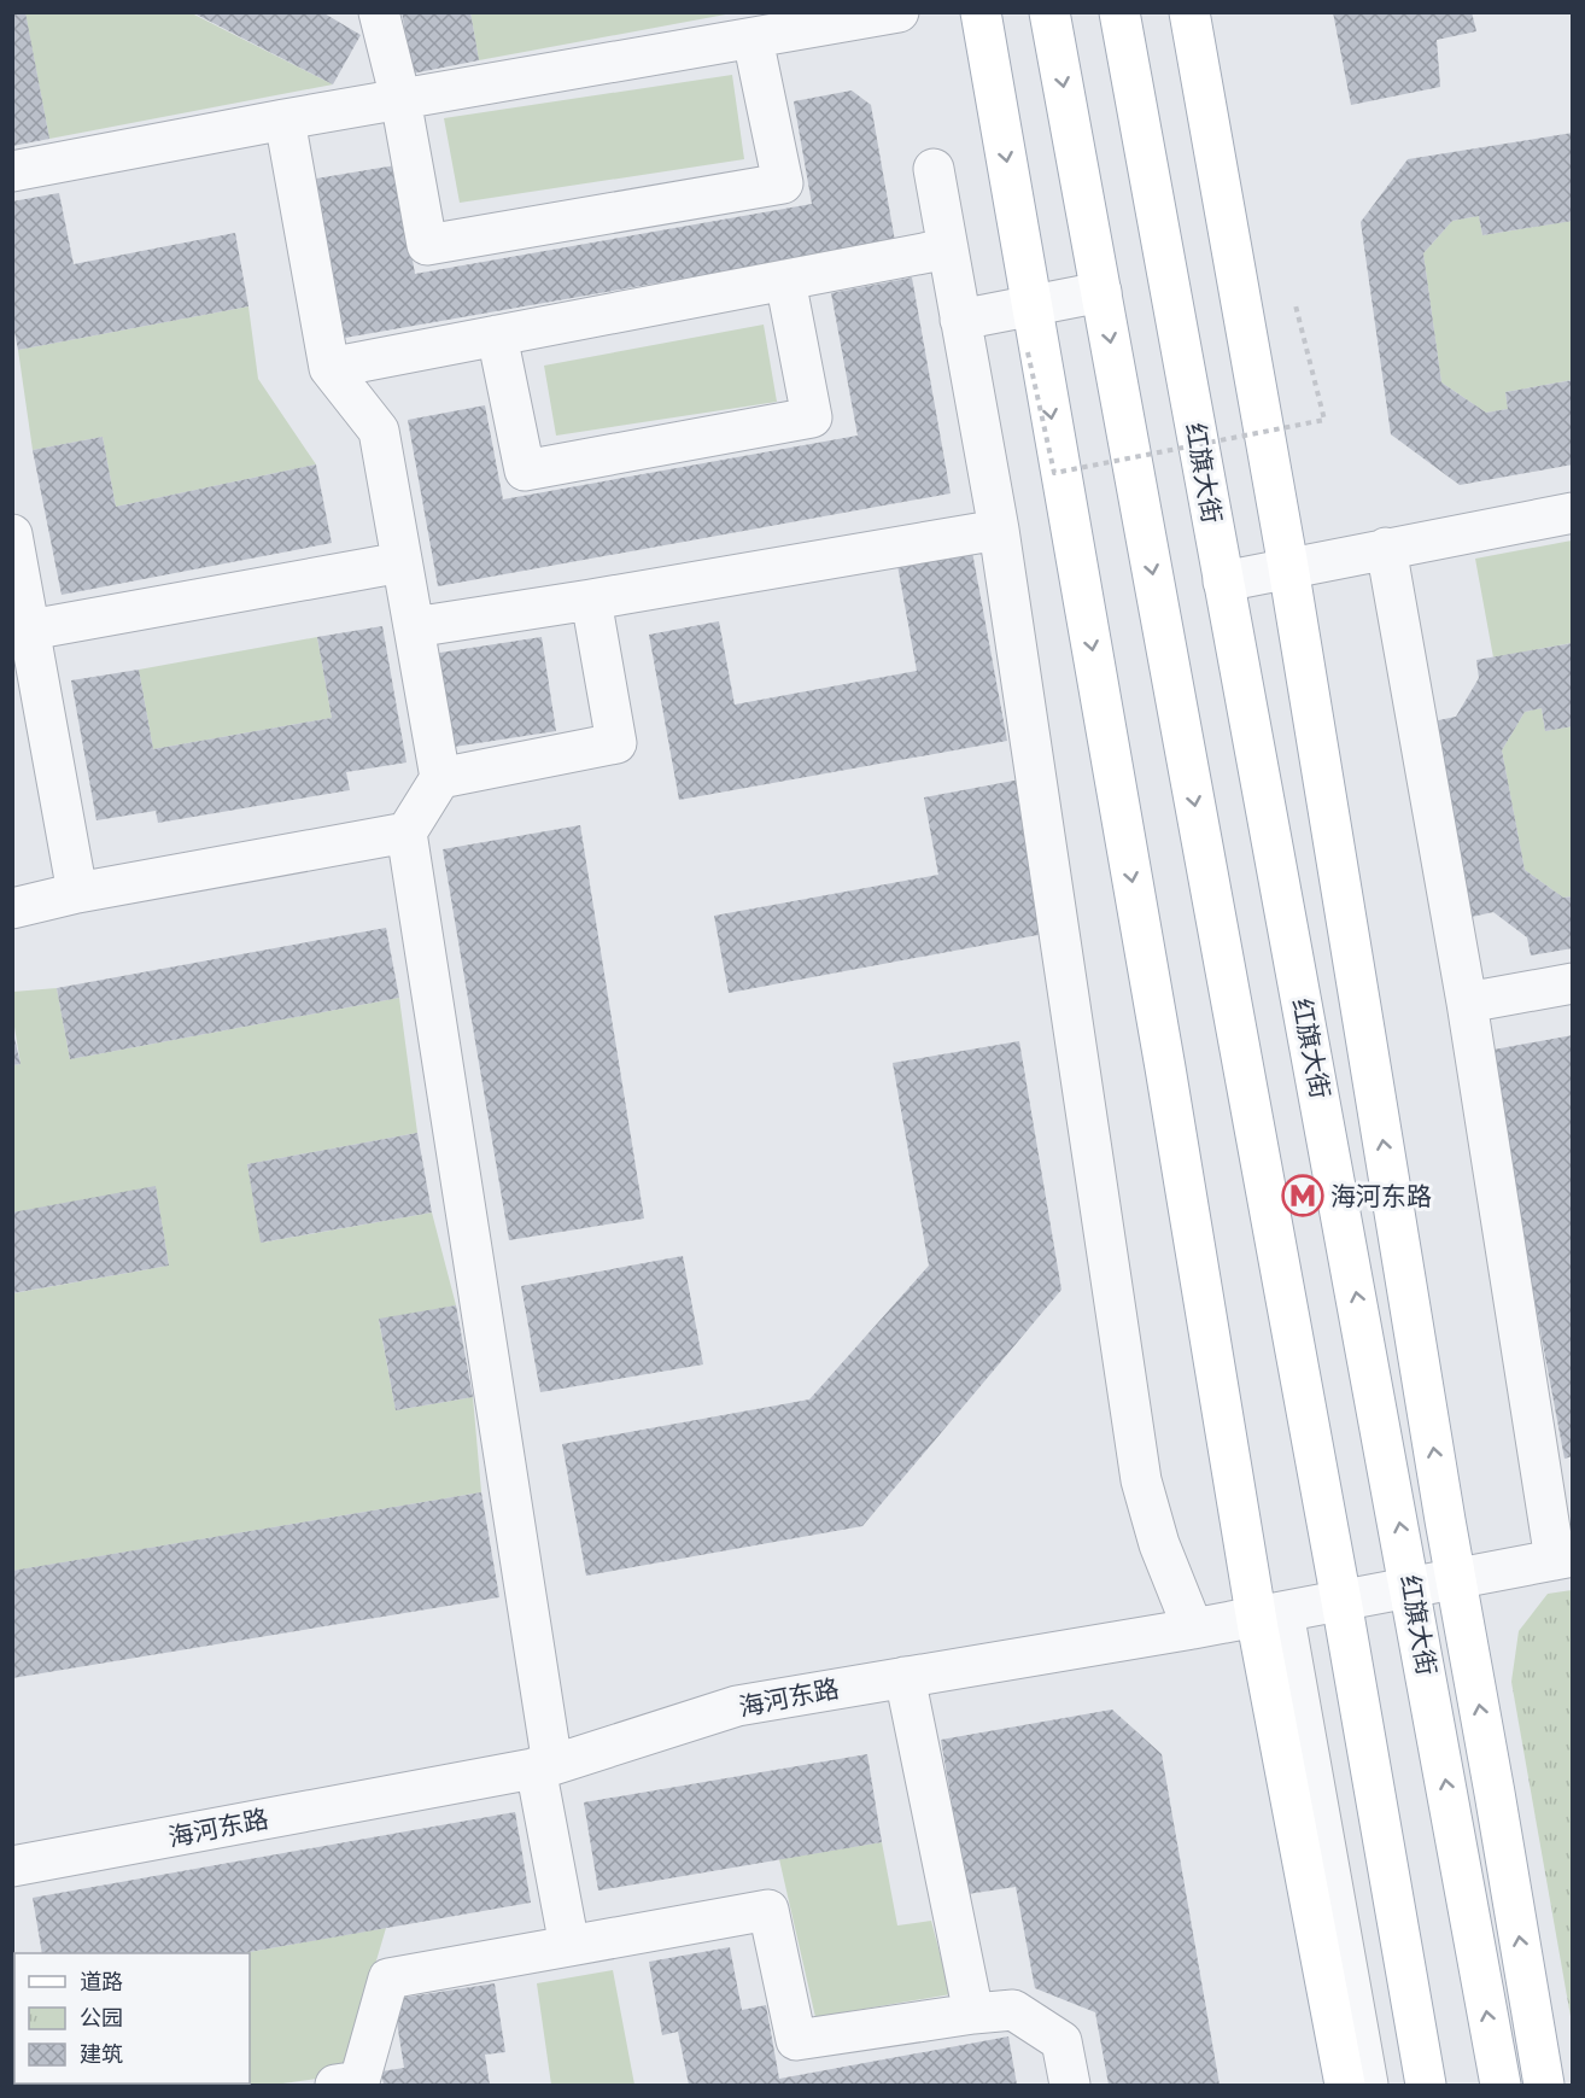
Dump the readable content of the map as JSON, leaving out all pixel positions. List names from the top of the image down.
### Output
{
  "streets": {
    "main road": ["红旗大街"],
    "street": ["海河东路"]
  },
  "crossings": [
    ["红旗大街", "海河东路"]
  ],
  "places": {
    "metro station": ["海河东路"]
  },
  "legend": ["道路", "公园", "建筑"]
}
